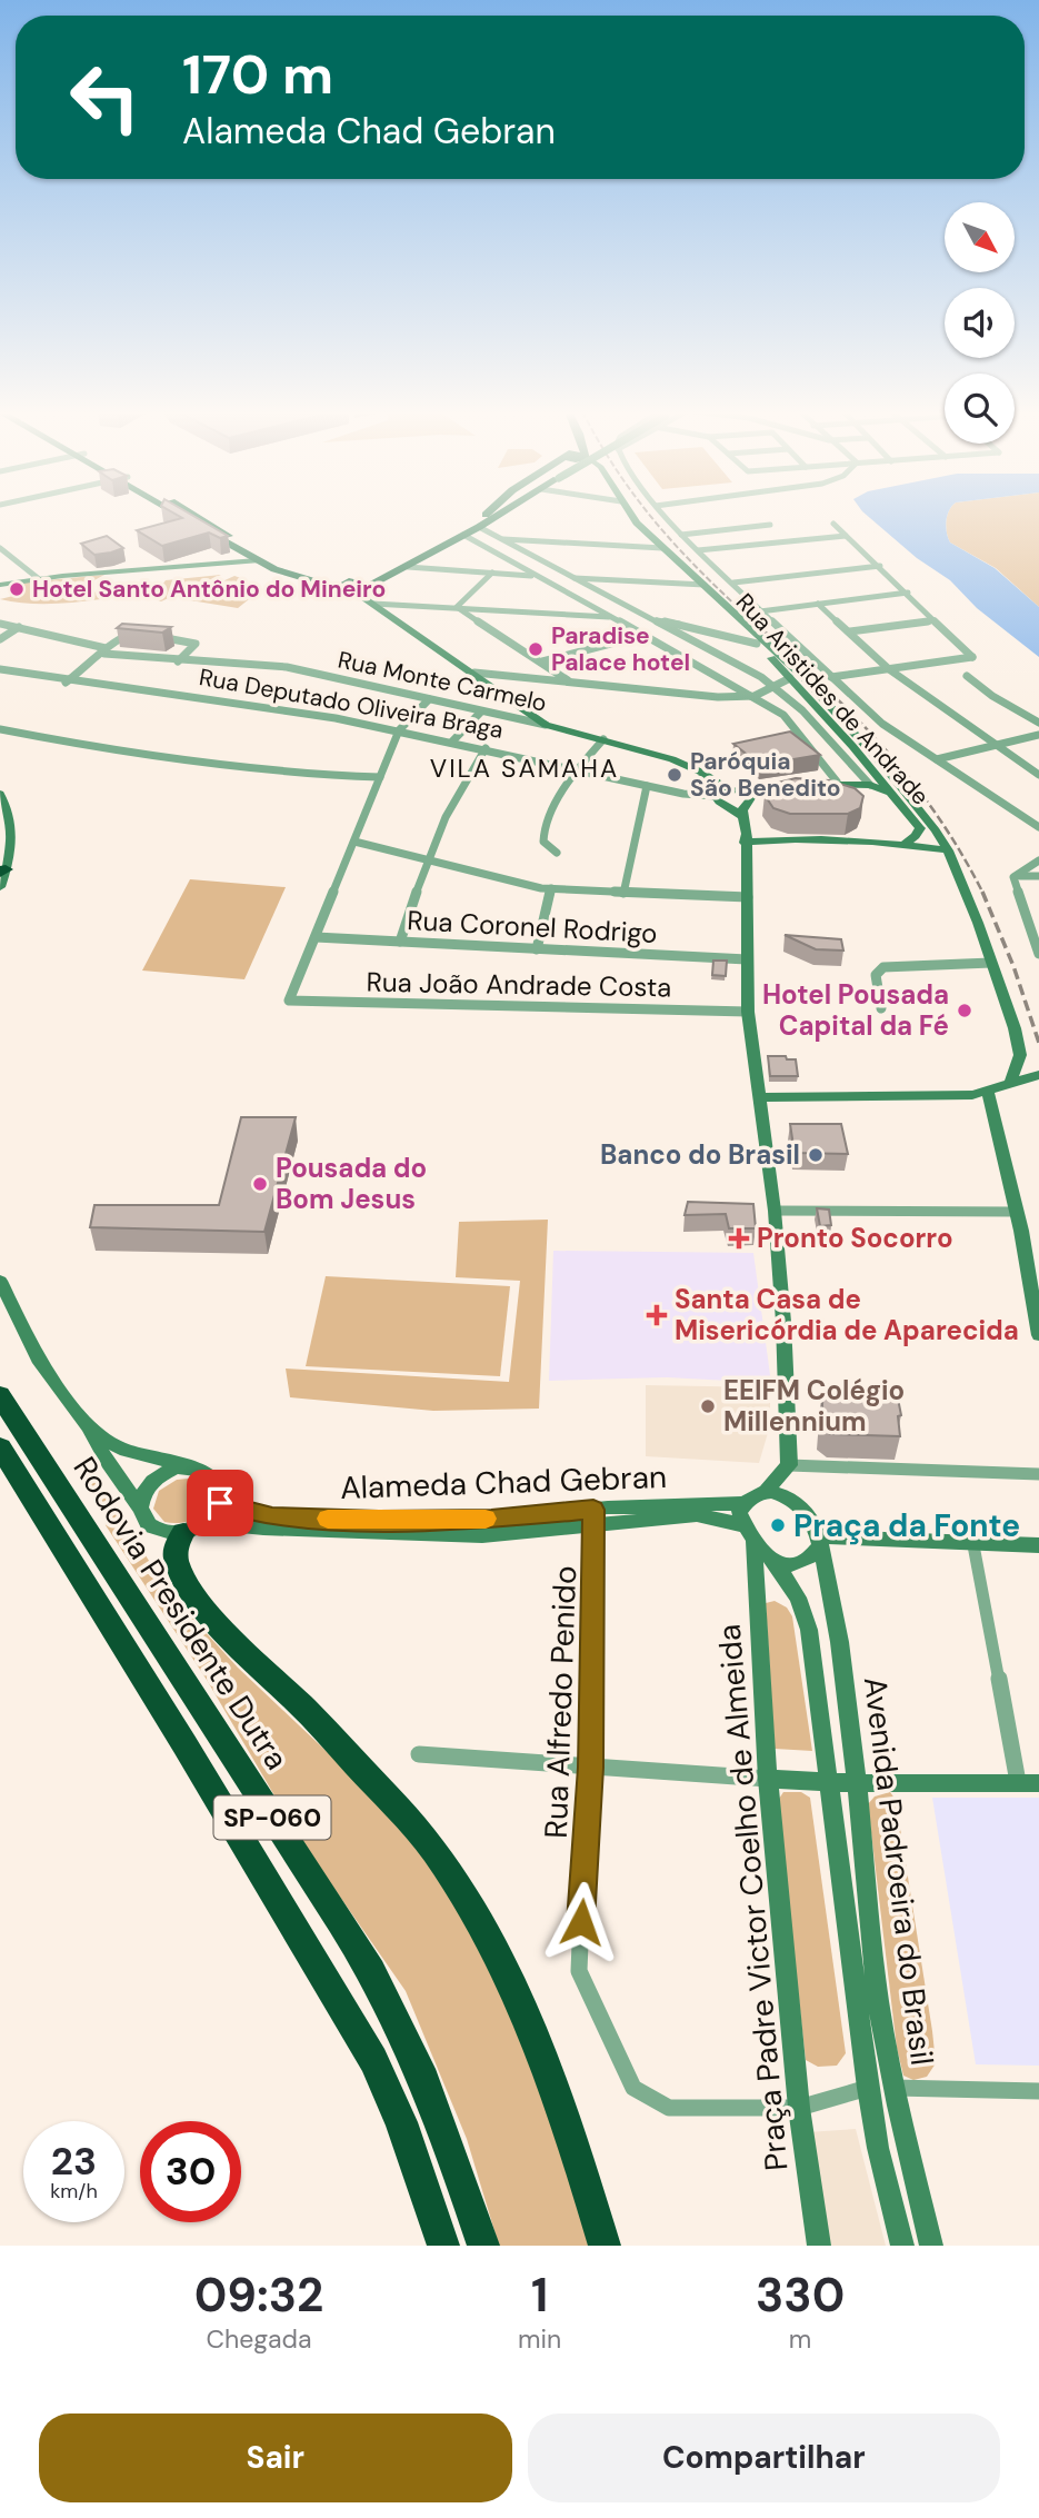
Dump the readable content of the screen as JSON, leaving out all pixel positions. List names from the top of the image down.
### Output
{
  "streets": {
    "highway": ["Rodovia Presidente Dutra", "SP-060"],
    "main road": [
      "Rua Monte Carmelo",
      "Rua Aristides de Andrade",
      "Alameda Chad Gebran",
      "Avenida Padroeira do Brasil",
      "Praça Padre Victor Coelho de Almeida"
    ],
    "street": [
      "Rua Deputado Oliveira Braga",
      "Rua Coronel Rodrigo",
      "Rua João Andrade Costa",
      "Rua Alfredo Penido"
    ]
  },
  "crossings": [
    ["Rua Coronel Rodrigo", "Rua João Andrade Costa"],
    ["Alameda Chad Gebran", "Rua Alfredo Penido"],
    ["Alameda Chad Gebran", "Avenida Padroeira do Brasil"],
    ["Alameda Chad Gebran", "Praça Padre Victor Coelho de Almeida"],
    ["Rua Alfredo Penido", "Avenida Padroeira do Brasil"],
    ["Rua Alfredo Penido", "Praça Padre Victor Coelho de Almeida"],
    ["Avenida Padroeira do Brasil", "Praça Padre Victor Coelho de Almeida"]
  ],
  "districts": ["VILA SAMAHA"],
  "places": {
    "other": [
      "Hotel Santo Antônio do Mineiro",
      "Paradise Palace hotel",
      "Paróquia São Benedito",
      "Hotel Pousada Capital da Fé",
      "Banco do Brasil",
      "Pousada do Bom Jesus",
      "EEIFM Colégio Millennium",
      "Praça da Fonte"
    ],
    "health": ["Pronto Socorro", "Santa Casa de Misericórdia de Aparecida"]
  },
  "north": "bottom right",
  "page": {
    "turn": ["170 m", "Alameda Chad Gebran"],
    "speed": "23 km/h",
    "limit": "30",
    "eta": [
      "09:32",
      "Chegada",
      "1",
      "min",
      "330",
      "m"
    ],
    "buttons": ["Sair", "Compartilhar"]
  }
}
